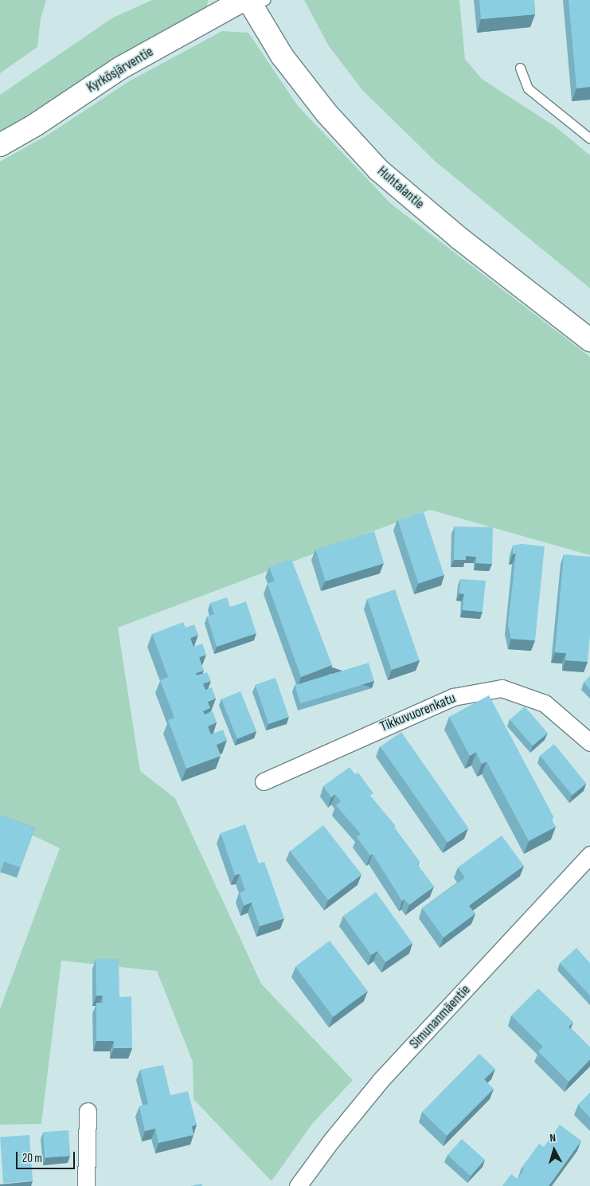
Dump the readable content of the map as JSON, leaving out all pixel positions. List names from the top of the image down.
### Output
{
  "streets": {
    "main road": ["Kyrkösjärventie", "Huhtalantie"],
    "street": ["Tikkuvuorenkatu", "Simunanmäentie"]
  },
  "crossings": [
    ["Kyrkösjärventie", "Huhtalantie"]
  ],
  "scale_bar": "20 m",
  "north": "top"
}
